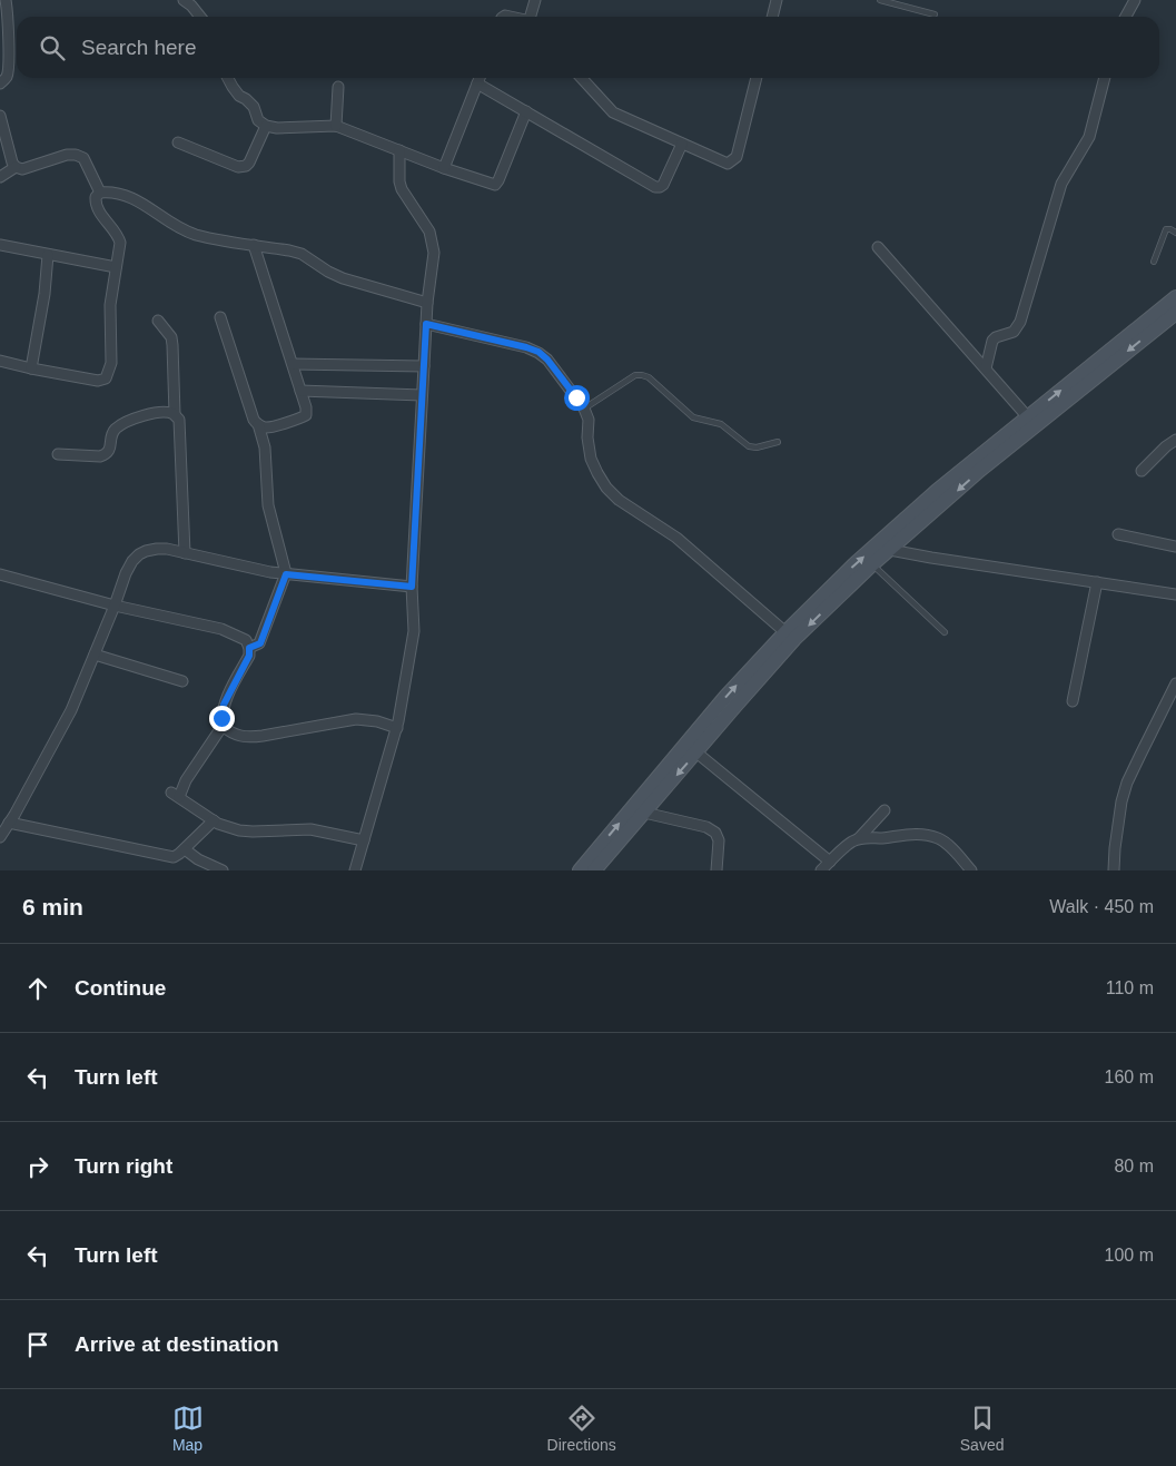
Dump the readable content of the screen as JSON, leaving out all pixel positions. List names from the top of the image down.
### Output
{
  "page": {
    "search": "Search here",
    "heading": ["6 min", "Walk · 450 m"],
    "list": [
      ["Continue", "110 m"],
      ["Turn left", "160 m"],
      ["Turn right", "80 m"],
      ["Turn left", "100 m"],
      "Arrive at destination"
    ],
    "nav": ["Map", "Directions", "Saved"]
  }
}
